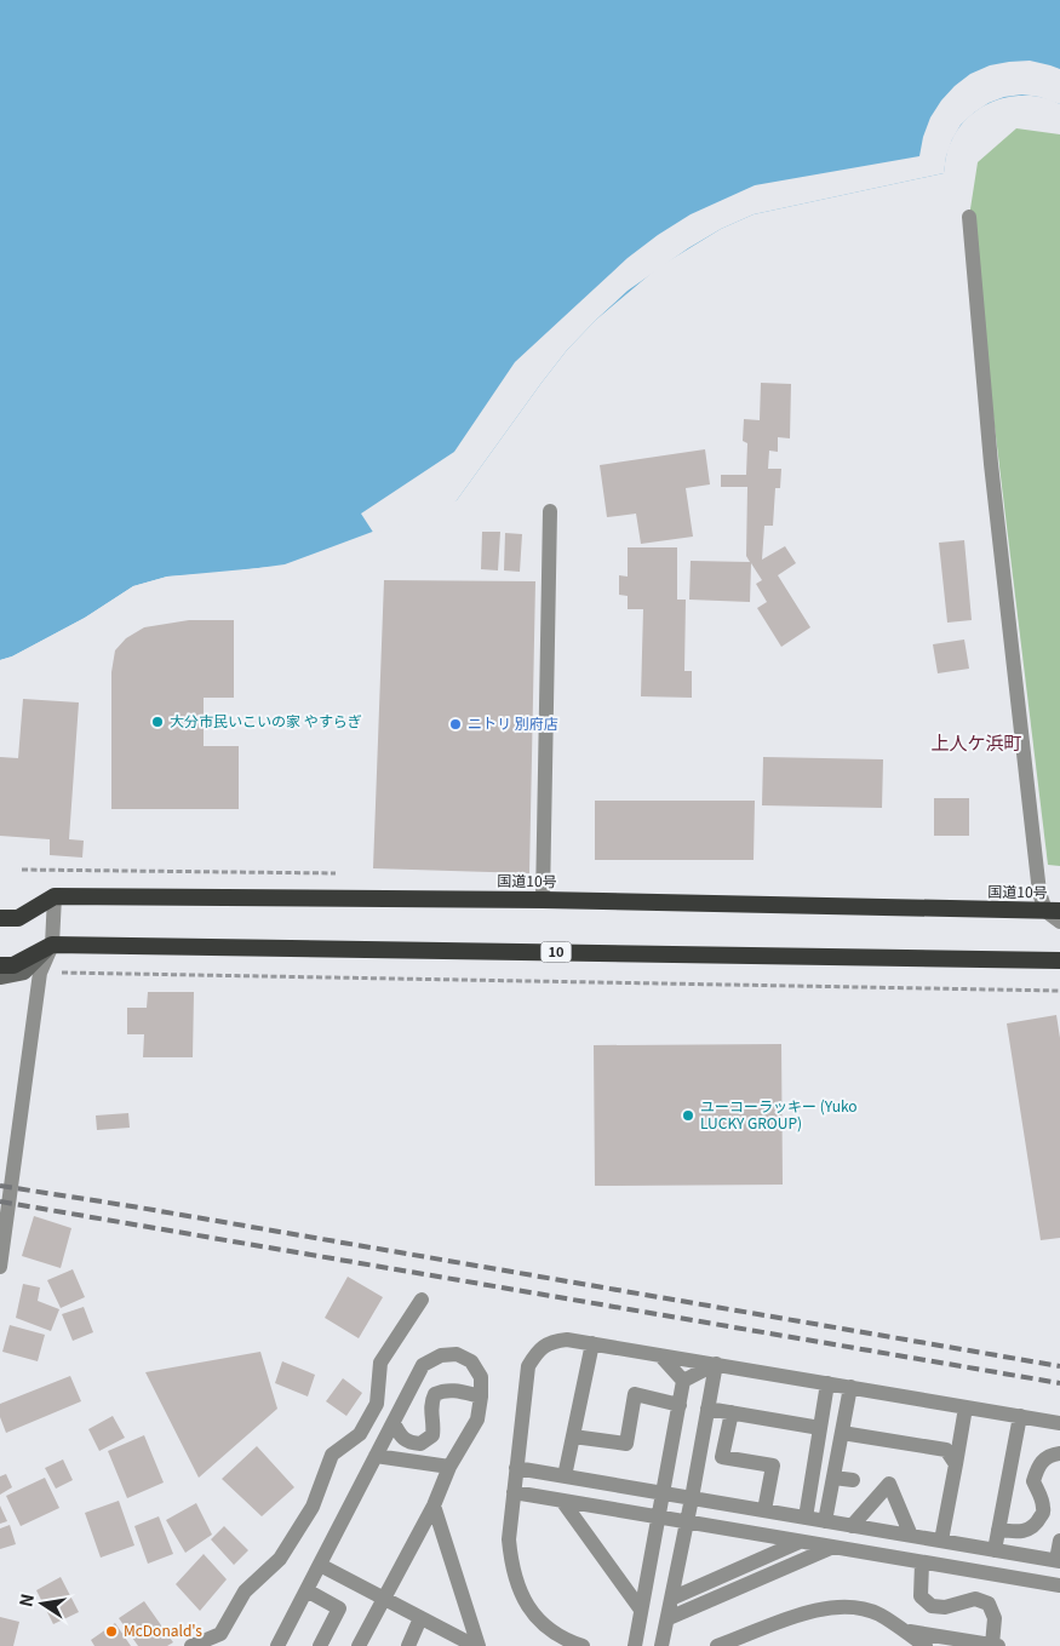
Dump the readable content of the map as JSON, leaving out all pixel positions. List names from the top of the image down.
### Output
{
  "streets": {
    "highway": ["国道10号", "10"]
  },
  "districts": ["上人ケ浜町"],
  "places": [
    "大分市民いこいの家 やすらぎ",
    "ニトリ 別府店",
    "ユーコーラッキー (Yuko LUCKY GROUP)",
    "McDonald's"
  ],
  "north": "left"
}
